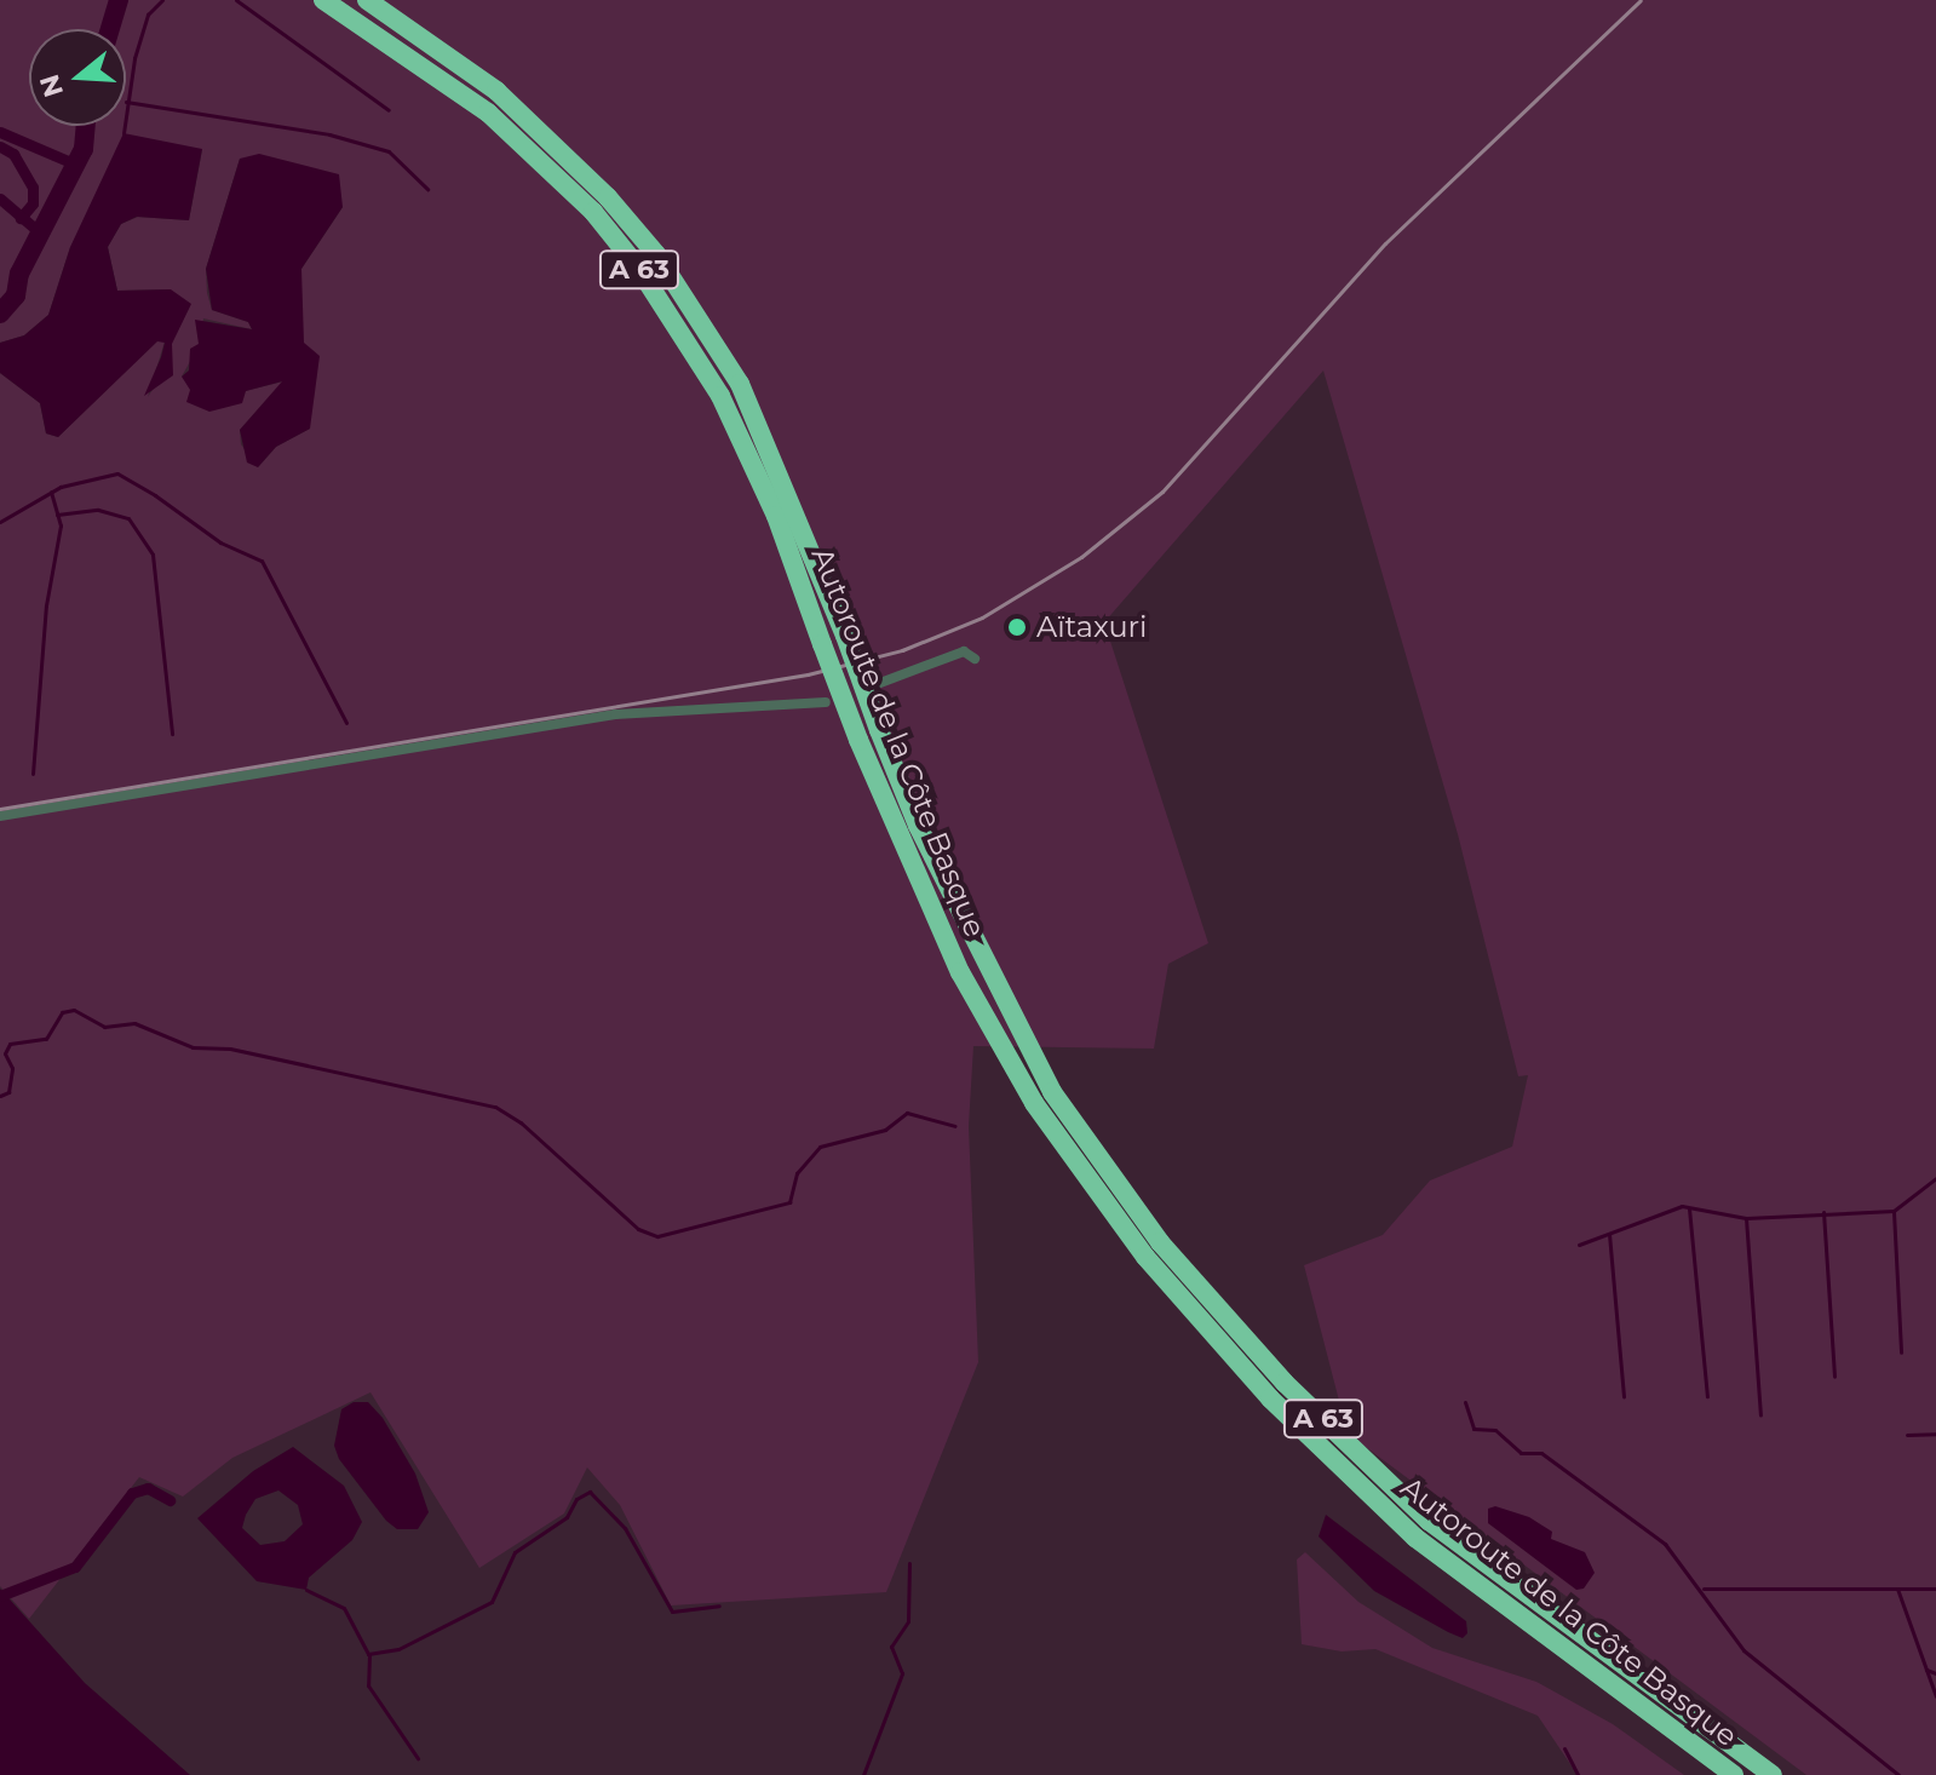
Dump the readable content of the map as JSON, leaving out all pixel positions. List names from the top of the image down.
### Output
{
  "streets": {
    "highway": ["A 63", "Autoroute de la Côte Basque"]
  },
  "places": ["Aïtaxuri"],
  "north": "left"
}
